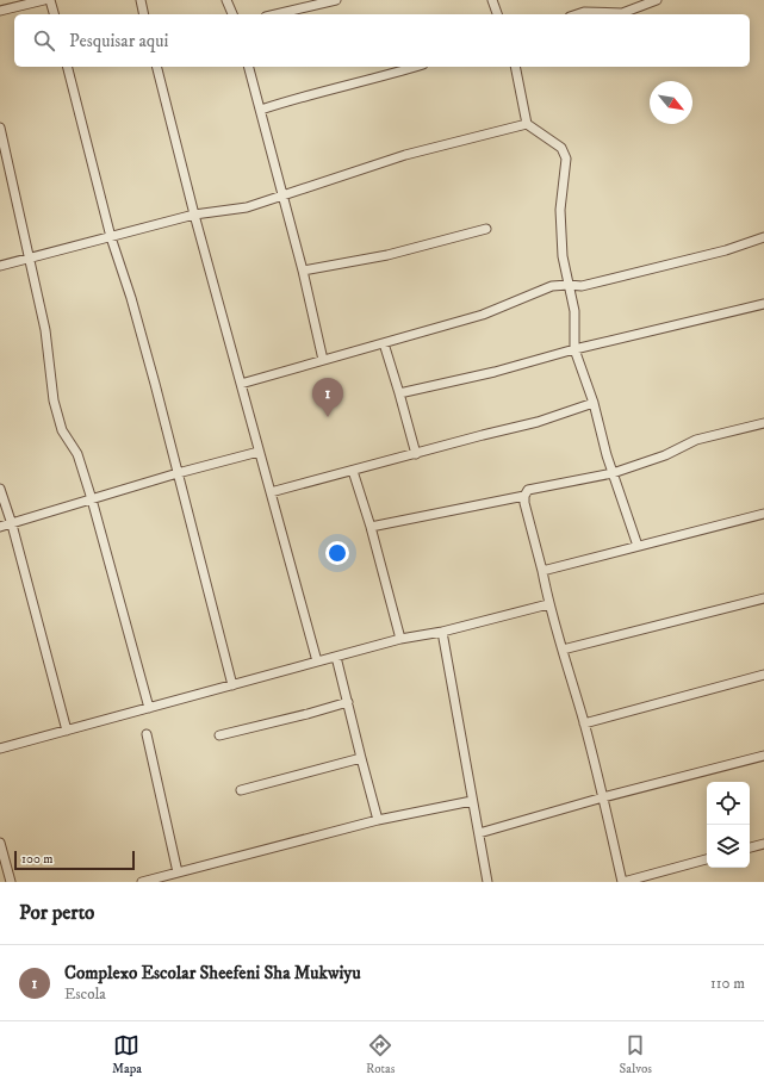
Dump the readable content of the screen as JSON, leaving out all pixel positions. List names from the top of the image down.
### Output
{
  "scale_bar": "100 m",
  "north": "bottom right",
  "page": {
    "search": "Pesquisar aqui",
    "pins": "1",
    "scale": "100 m",
    "heading": "Por perto",
    "list": [
      {
        "mark": "1",
        "name": "Complexo Escolar Sheefeni Sha Mukwiyu",
        "note": "Escola",
        "value": "110 m"
      }
    ],
    "nav": ["Mapa", "Rotas", "Salvos"]
  }
}
